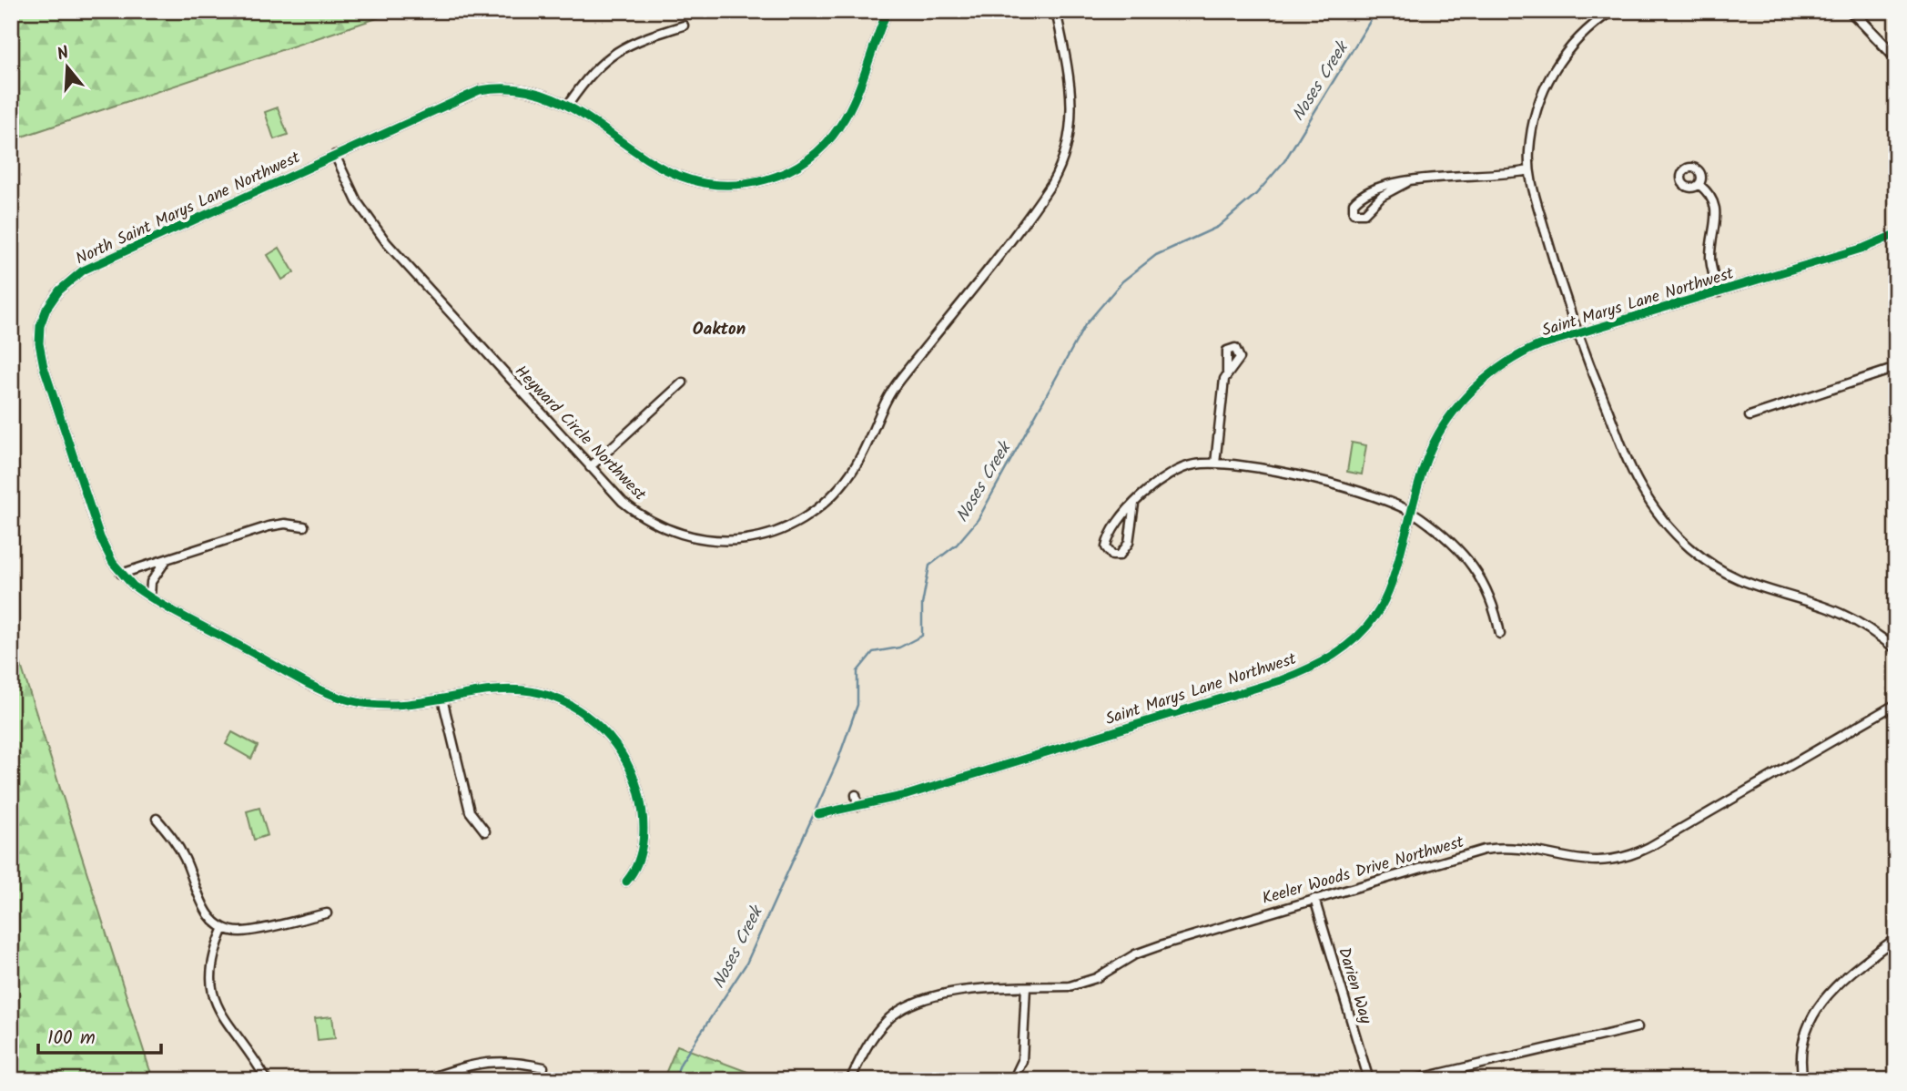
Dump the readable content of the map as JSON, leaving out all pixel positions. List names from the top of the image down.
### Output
{
  "streets": {
    "street": [
      "North Saint Marys Lane Northwest",
      "Saint Marys Lane Northwest",
      "Heyward Circle Northwest",
      "Keeler Woods Drive Northwest",
      "Darien Way"
    ]
  },
  "crossings": [
    ["North Saint Marys Lane Northwest", "Heyward Circle Northwest"],
    ["Keeler Woods Drive Northwest", "Darien Way"]
  ],
  "districts": ["Oakton"],
  "water": ["Noses Creek"],
  "scale_bar": "100 m",
  "north": "top"
}
